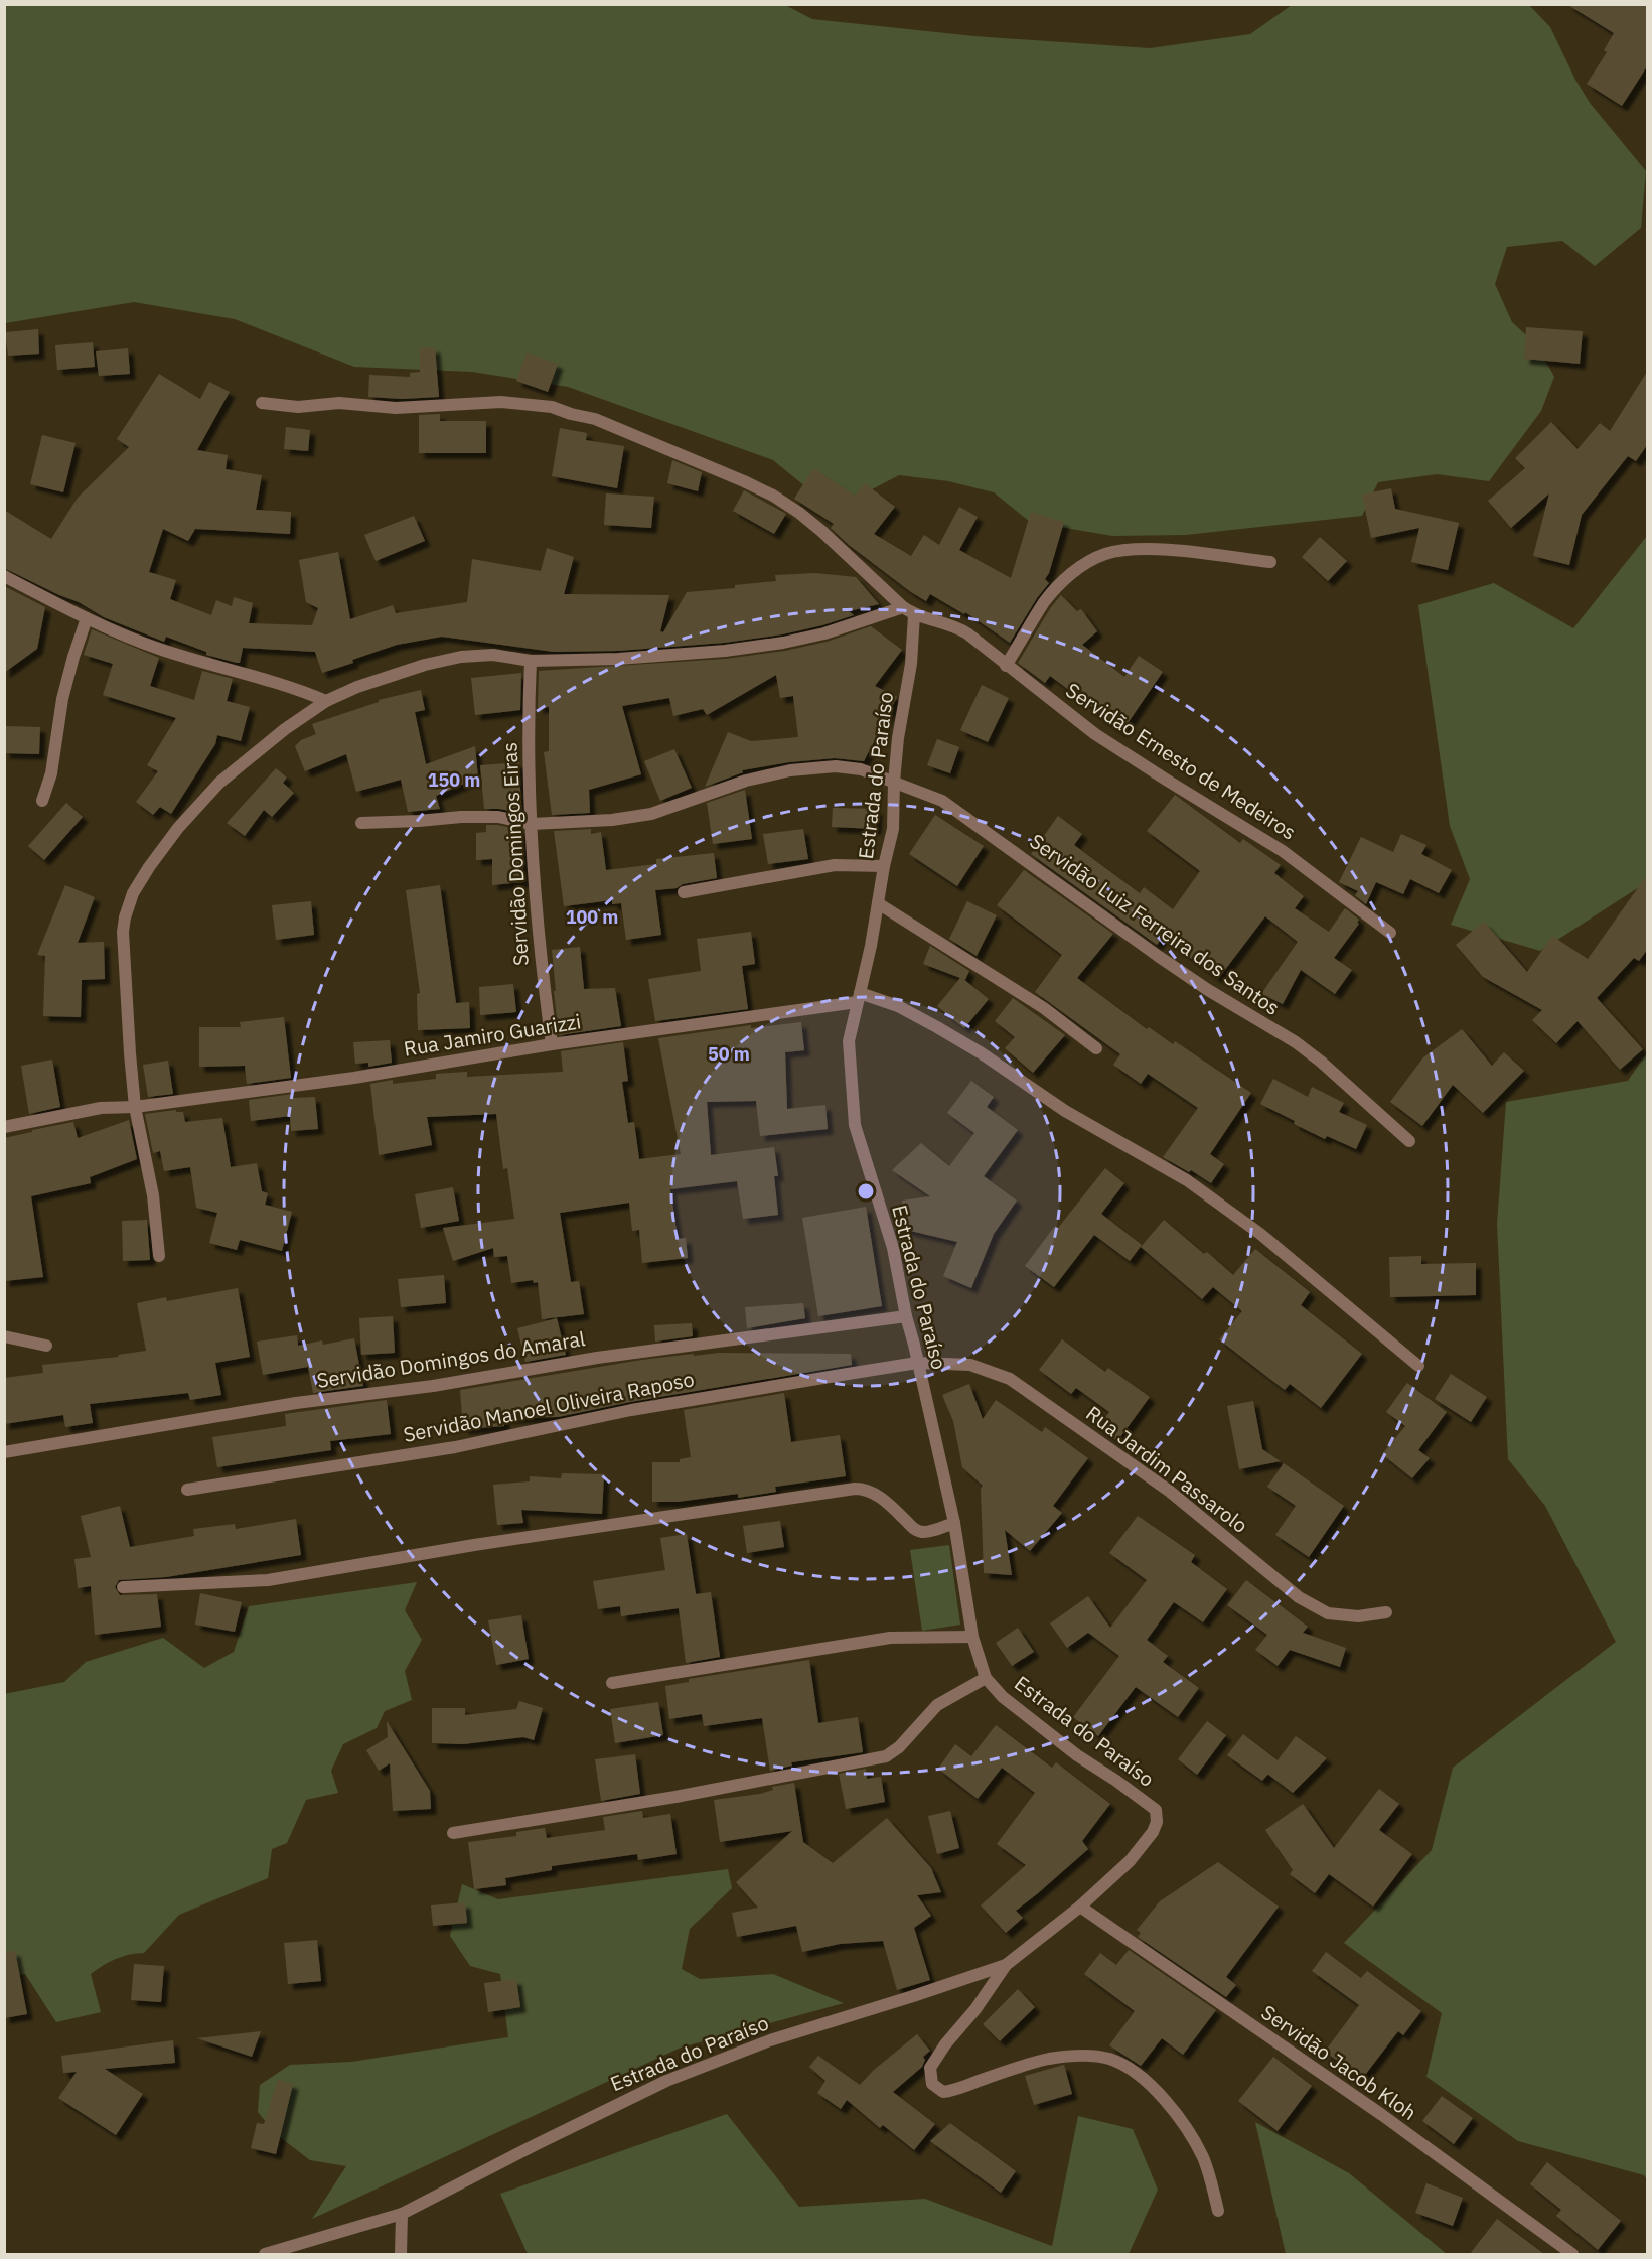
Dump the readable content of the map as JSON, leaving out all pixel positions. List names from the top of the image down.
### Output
{
  "streets": {
    "street": [
      "Servidão Ernesto de Medeiros",
      "Estrada do Paraíso",
      "Servidão Domingos Eiras",
      "Servidão Luiz Ferreira dos Santos",
      "Rua Jamiro Guarizzi",
      "Servidão Domingos do Amaral",
      "Servidão Manoel Oliveira Raposo",
      "Rua Jardim Passarolo",
      "Servidão Jacob Kloh"
    ]
  },
  "crossings": [
    ["Servidão Ernesto de Medeiros", "Estrada do Paraíso"],
    ["Estrada do Paraíso", "Servidão Luiz Ferreira dos Santos"],
    ["Estrada do Paraíso", "Rua Jamiro Guarizzi"],
    ["Estrada do Paraíso", "Servidão Domingos do Amaral"],
    ["Estrada do Paraíso", "Servidão Manoel Oliveira Raposo"],
    ["Estrada do Paraíso", "Rua Jardim Passarolo"],
    ["Estrada do Paraíso", "Servidão Jacob Kloh"],
    ["Servidão Domingos Eiras", "Servidão Luiz Ferreira dos Santos"],
    ["Servidão Domingos Eiras", "Rua Jamiro Guarizzi"],
    ["Servidão Manoel Oliveira Raposo", "Rua Jardim Passarolo"]
  ],
  "rings": ["150 m", "100 m", "50 m"]
}
